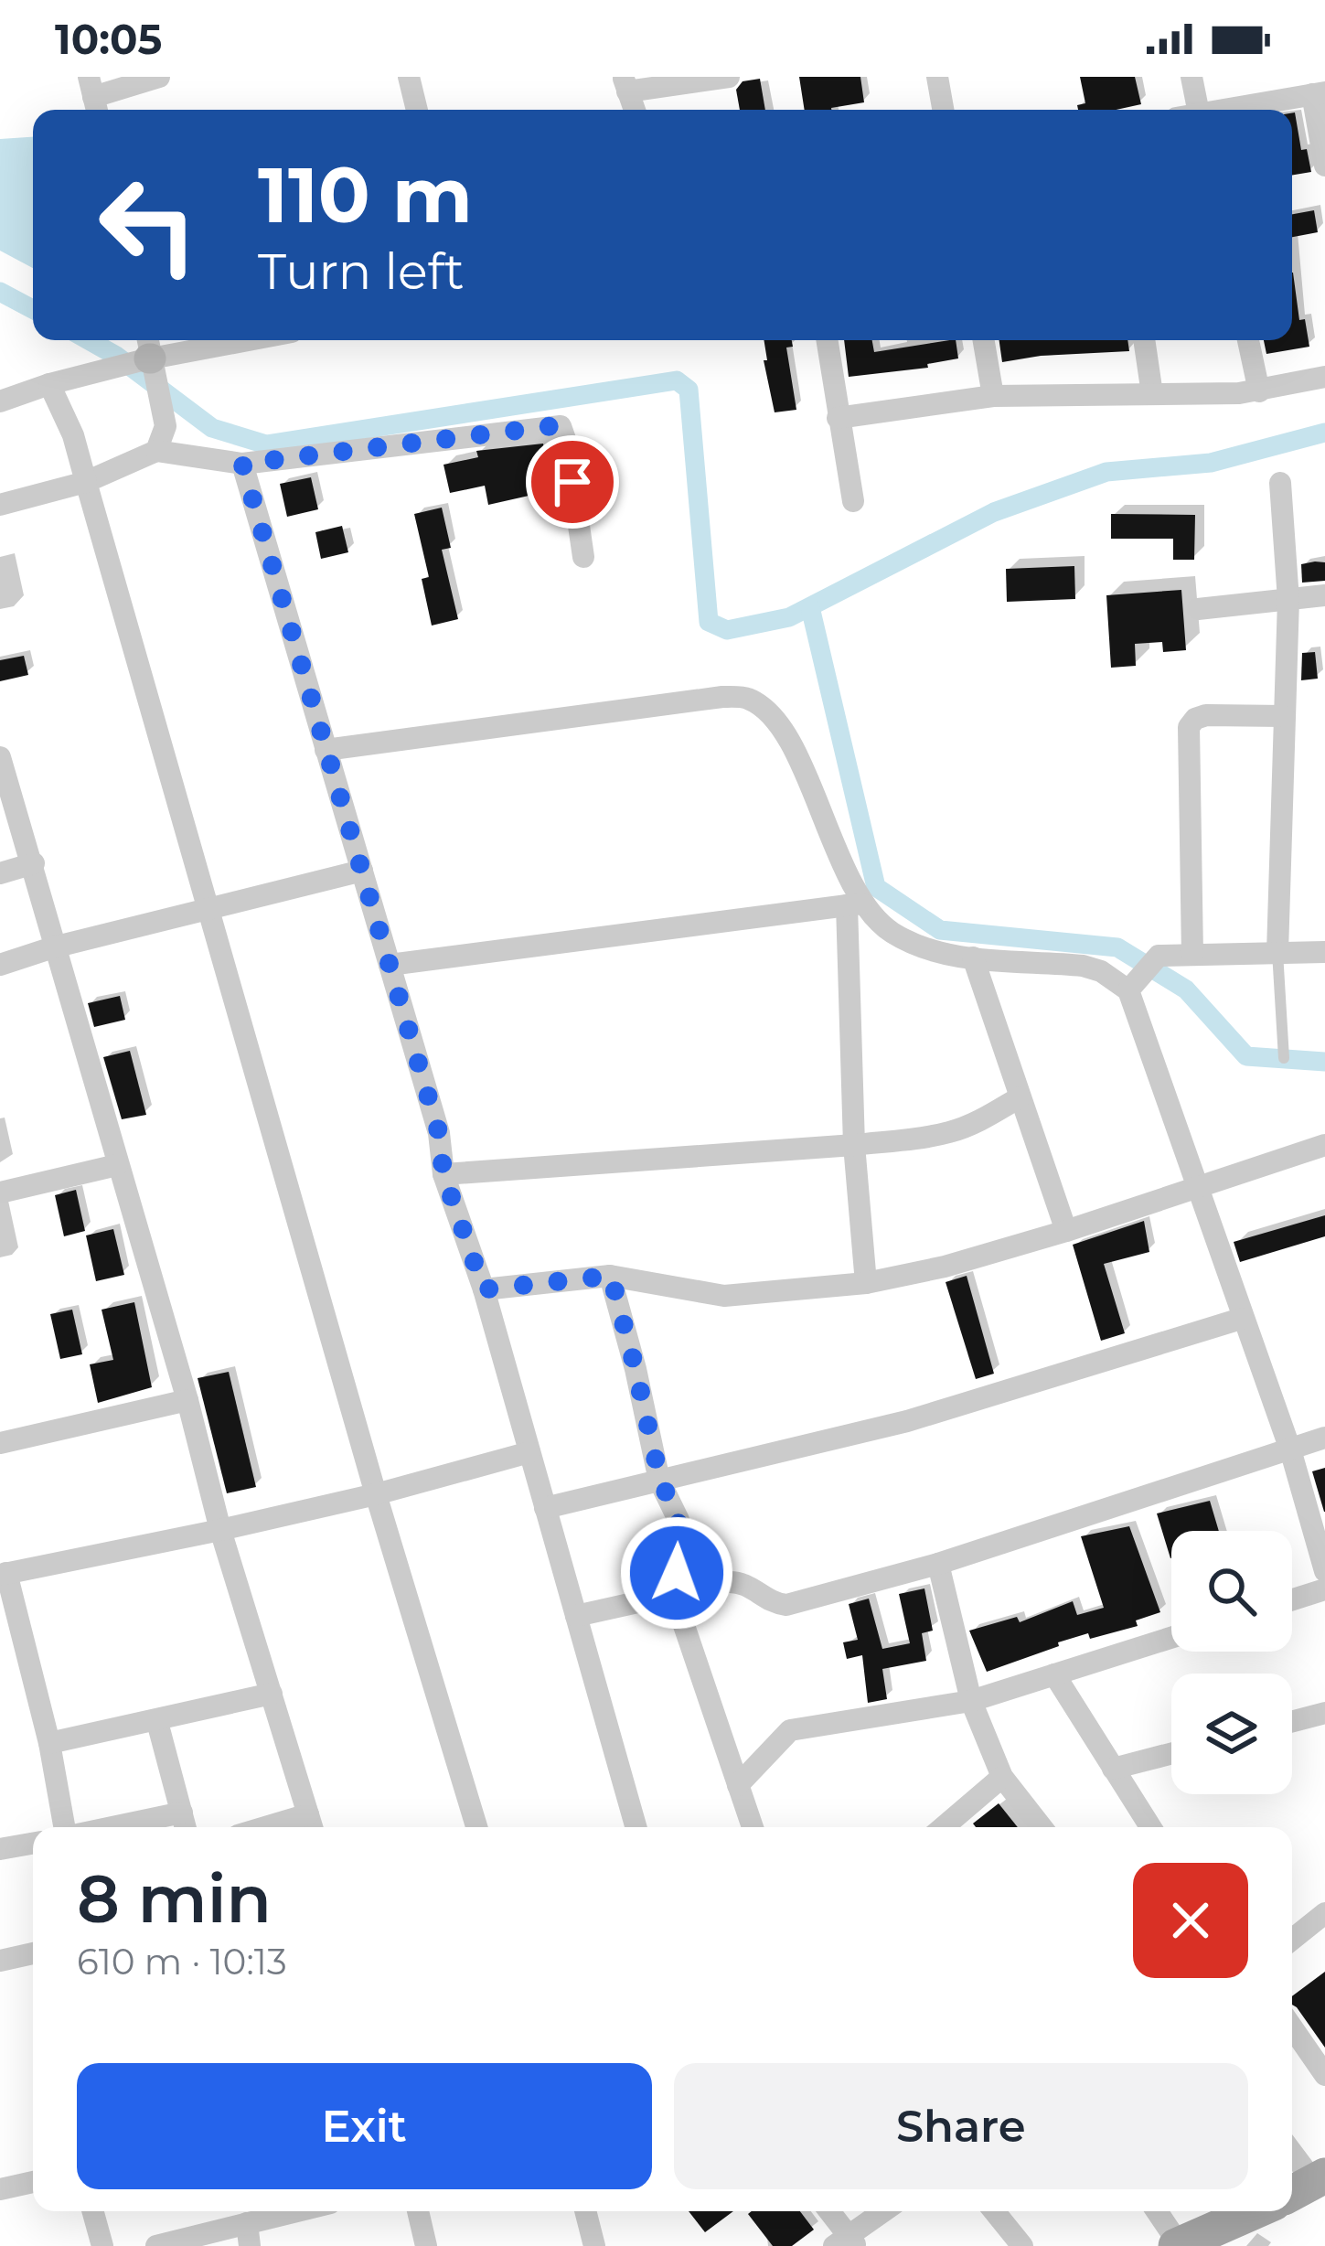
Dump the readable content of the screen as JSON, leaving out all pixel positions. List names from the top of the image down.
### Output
{
  "page": {
    "status": "10:05",
    "turn": ["110 m", "Turn left"],
    "heading": ["8 min", "610 m · 10:13"],
    "buttons": ["Exit", "Share"]
  }
}
